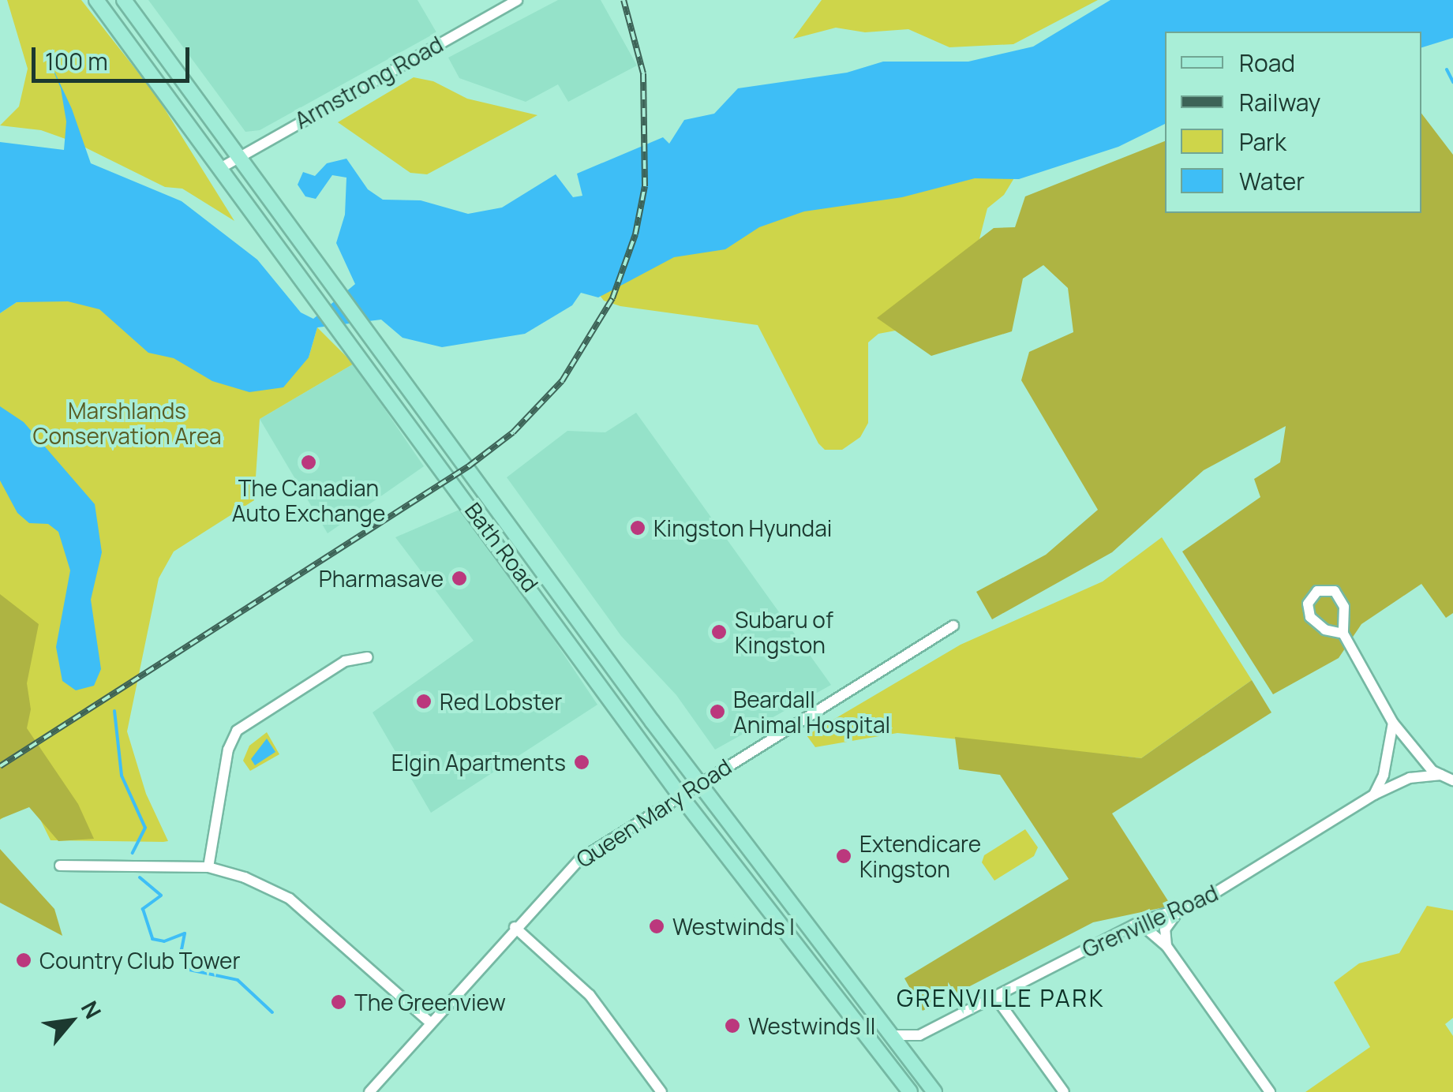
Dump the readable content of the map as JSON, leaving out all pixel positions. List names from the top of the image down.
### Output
{
  "streets": {
    "main road": ["Bath Road"],
    "street": ["Armstrong Road", "Queen Mary Road", "Grenville Road"]
  },
  "crossings": [
    ["Armstrong Road", "Bath Road"],
    ["Bath Road", "Queen Mary Road"],
    ["Bath Road", "Grenville Road"]
  ],
  "districts": ["GRENVILLE PARK"],
  "parks": ["Marshlands Conservation Area"],
  "places": [
    "The Canadian Auto Exchange",
    "Kingston Hyundai",
    "Pharmasave",
    "Subaru of Kingston",
    "Red Lobster",
    "Beardall Animal Hospital",
    "Elgin Apartments",
    "Extendicare Kingston",
    "Westwinds I",
    "Country Club Tower",
    "The Greenview",
    "Westwinds II"
  ],
  "legend": [
    "Road",
    "Railway",
    "Park",
    "Water"
  ],
  "scale_bar": "100 m",
  "north": "top right"
}
